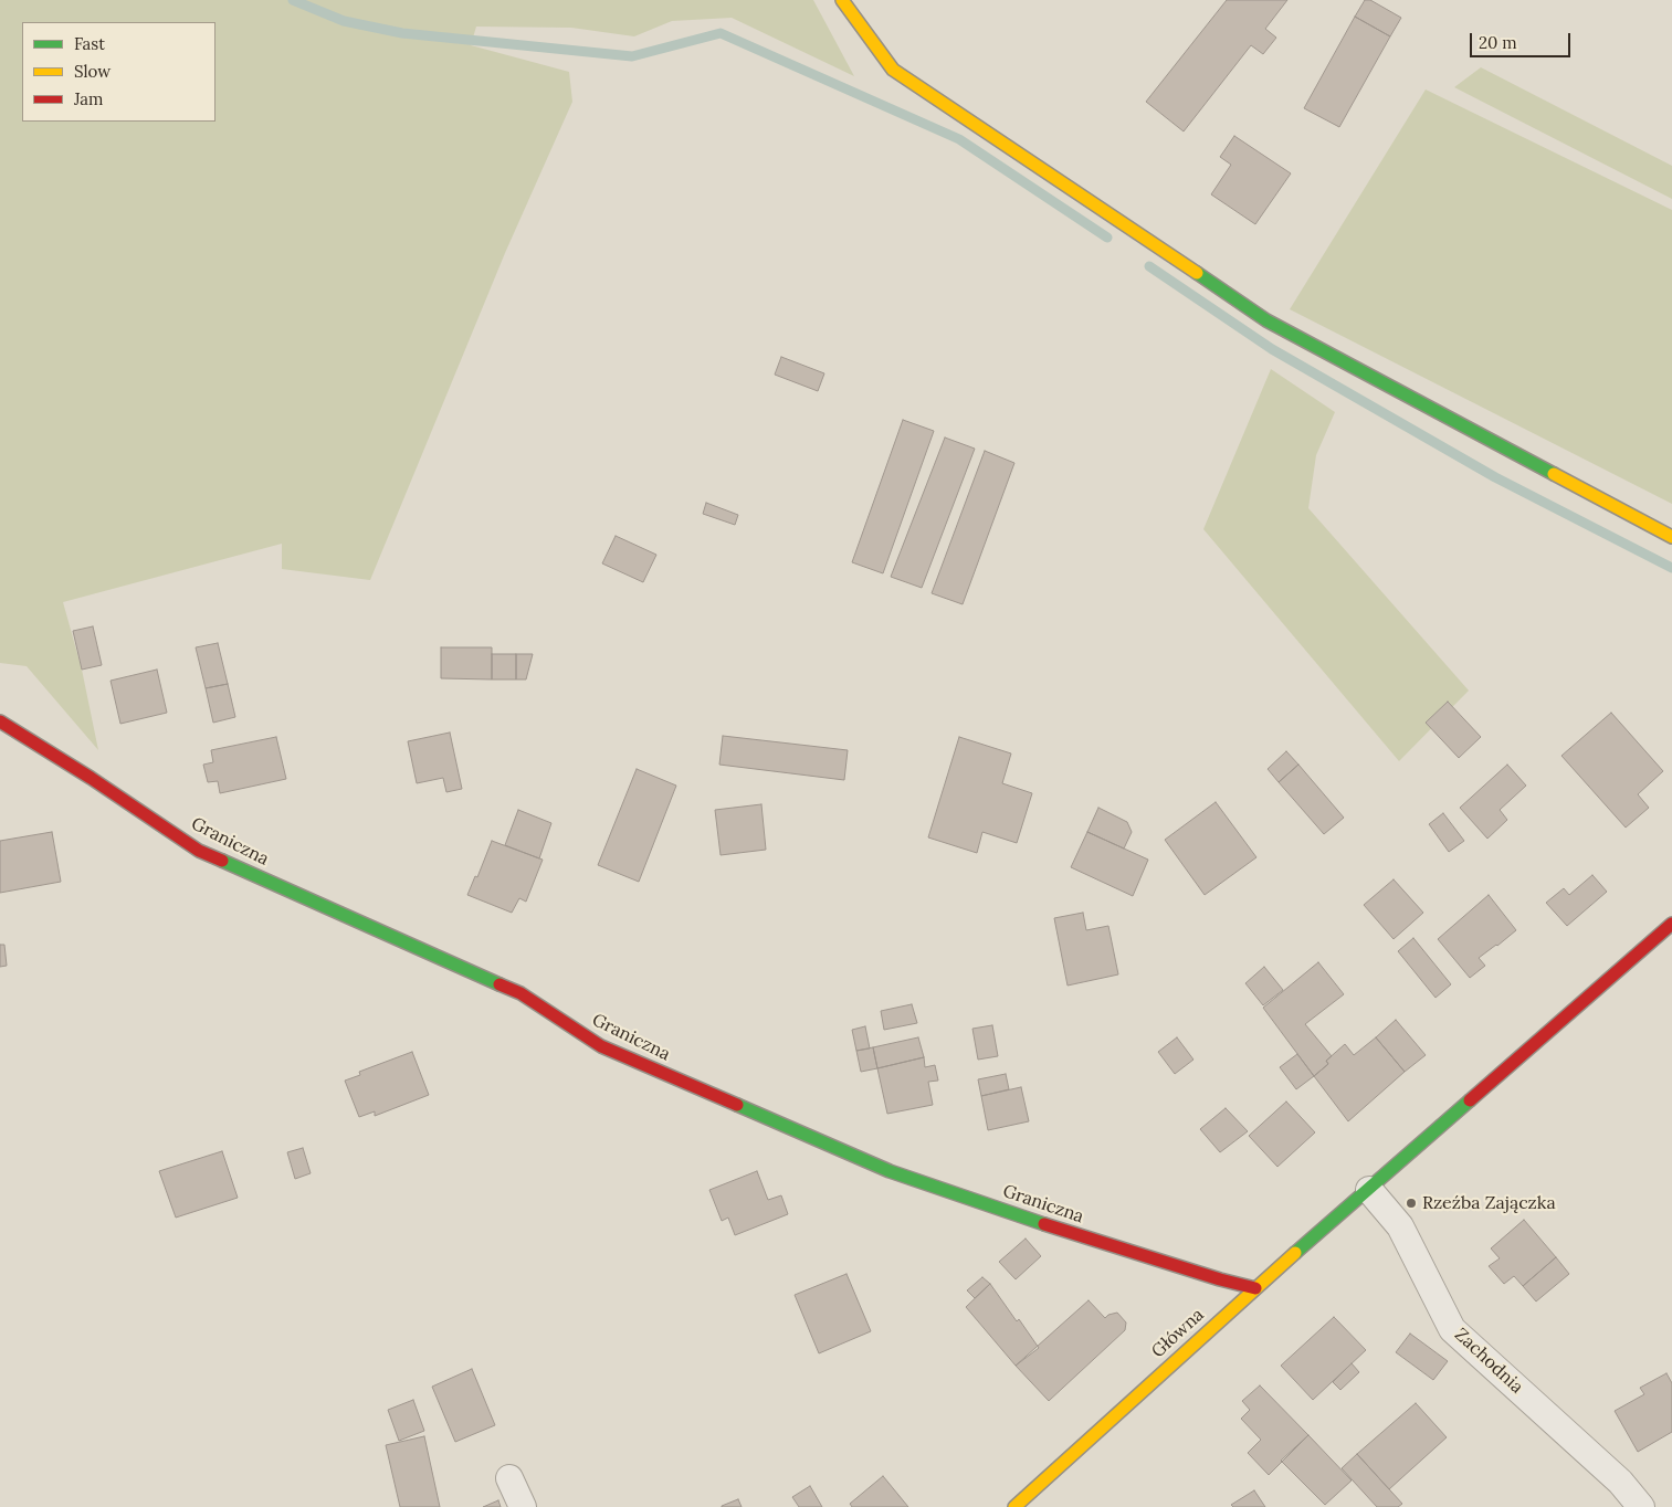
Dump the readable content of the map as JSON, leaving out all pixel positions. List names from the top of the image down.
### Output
{
  "streets": {
    "street": ["Graniczna", "Główna", "Zachodnia"]
  },
  "crossings": [
    ["Graniczna", "Główna"],
    ["Główna", "Zachodnia"]
  ],
  "places": ["Rzeźba Zajączka"],
  "legend": ["Fast", "Slow", "Jam"],
  "scale_bar": "20 m"
}
